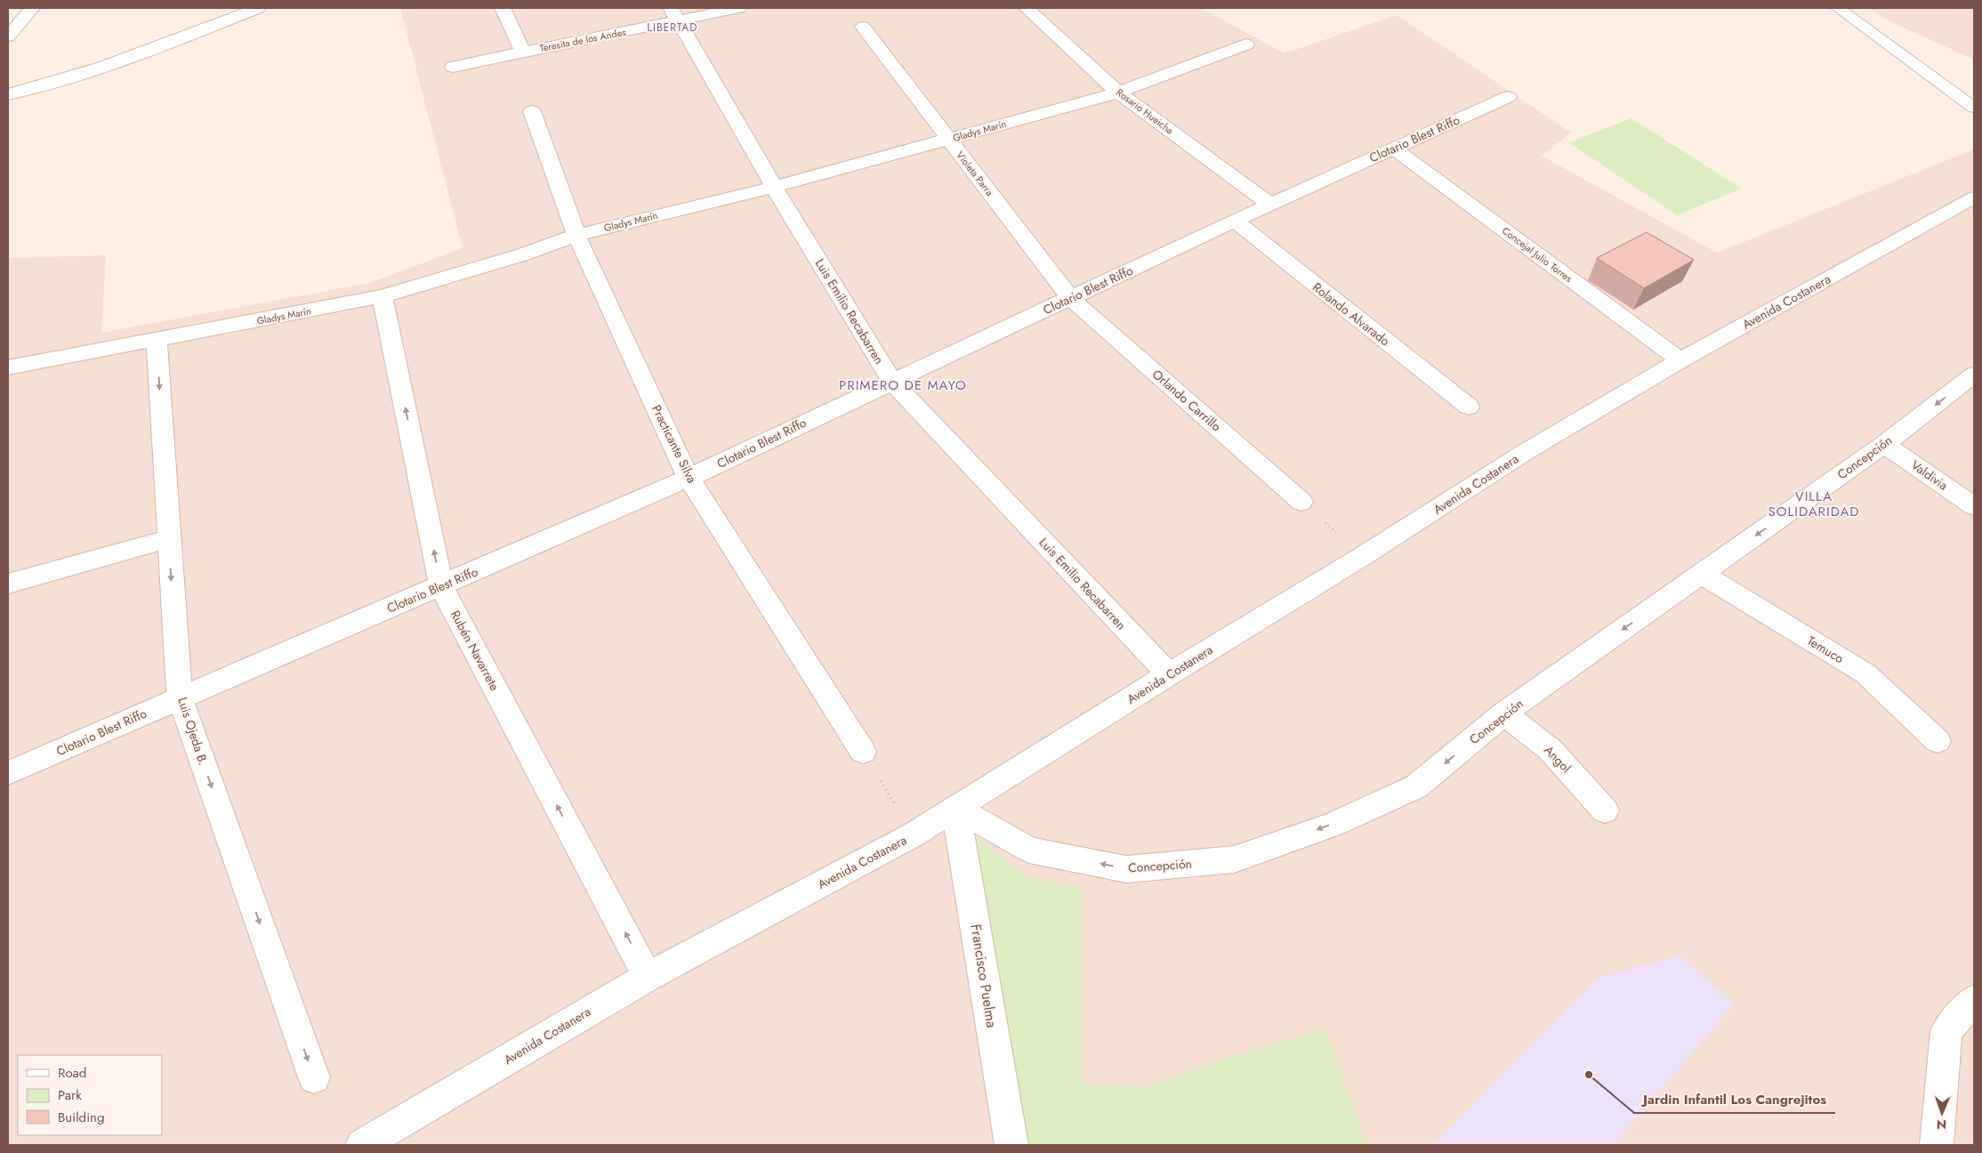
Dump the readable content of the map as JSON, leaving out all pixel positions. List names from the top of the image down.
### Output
{
  "streets": {
    "street": [
      "Teresita de los Andes",
      "Rosario Hueicha",
      "Gladys Marín",
      "Clotario Blest Riffo",
      "Violeta Parra",
      "Concejal Julio Torres",
      "Avenida Costanera",
      "Luis Emilio Recabarren",
      "Rolando Alvarado",
      "Orlando Carrillo",
      "Practicante Silva",
      "Concepción",
      "Valdivia",
      "Temuco",
      "Rubén Navarrete",
      "Luis Ojeda B.",
      "Angol",
      "Francisco Puelma"
    ]
  },
  "crossings": [
    ["Teresita de los Andes", "Luis Emilio Recabarren"],
    ["Rosario Hueicha", "Gladys Marín"],
    ["Rosario Hueicha", "Clotario Blest Riffo"],
    ["Gladys Marín", "Violeta Parra"],
    ["Gladys Marín", "Luis Emilio Recabarren"],
    ["Gladys Marín", "Practicante Silva"],
    ["Gladys Marín", "Rubén Navarrete"],
    ["Gladys Marín", "Luis Ojeda B."],
    ["Clotario Blest Riffo", "Violeta Parra"],
    ["Clotario Blest Riffo", "Concejal Julio Torres"],
    ["Clotario Blest Riffo", "Luis Emilio Recabarren"],
    ["Clotario Blest Riffo", "Rolando Alvarado"],
    ["Clotario Blest Riffo", "Orlando Carrillo"],
    ["Clotario Blest Riffo", "Practicante Silva"],
    ["Clotario Blest Riffo", "Rubén Navarrete"],
    ["Clotario Blest Riffo", "Luis Ojeda B."],
    ["Violeta Parra", "Orlando Carrillo"],
    ["Concejal Julio Torres", "Avenida Costanera"],
    ["Avenida Costanera", "Luis Emilio Recabarren"],
    ["Avenida Costanera", "Concepción"],
    ["Avenida Costanera", "Rubén Navarrete"],
    ["Avenida Costanera", "Francisco Puelma"],
    ["Concepción", "Valdivia"],
    ["Concepción", "Temuco"],
    ["Concepción", "Angol"],
    ["Concepción", "Francisco Puelma"]
  ],
  "one_way": ["Concepción", "Rubén Navarrete", "Luis Ojeda B."],
  "districts": ["LIBERTAD", "PRIMERO DE MAYO", "VILLA SOLIDARIDAD"],
  "places": ["Jardin Infantil Los Cangrejitos"],
  "legend": ["Road", "Park", "Building"],
  "north": "bottom"
}
